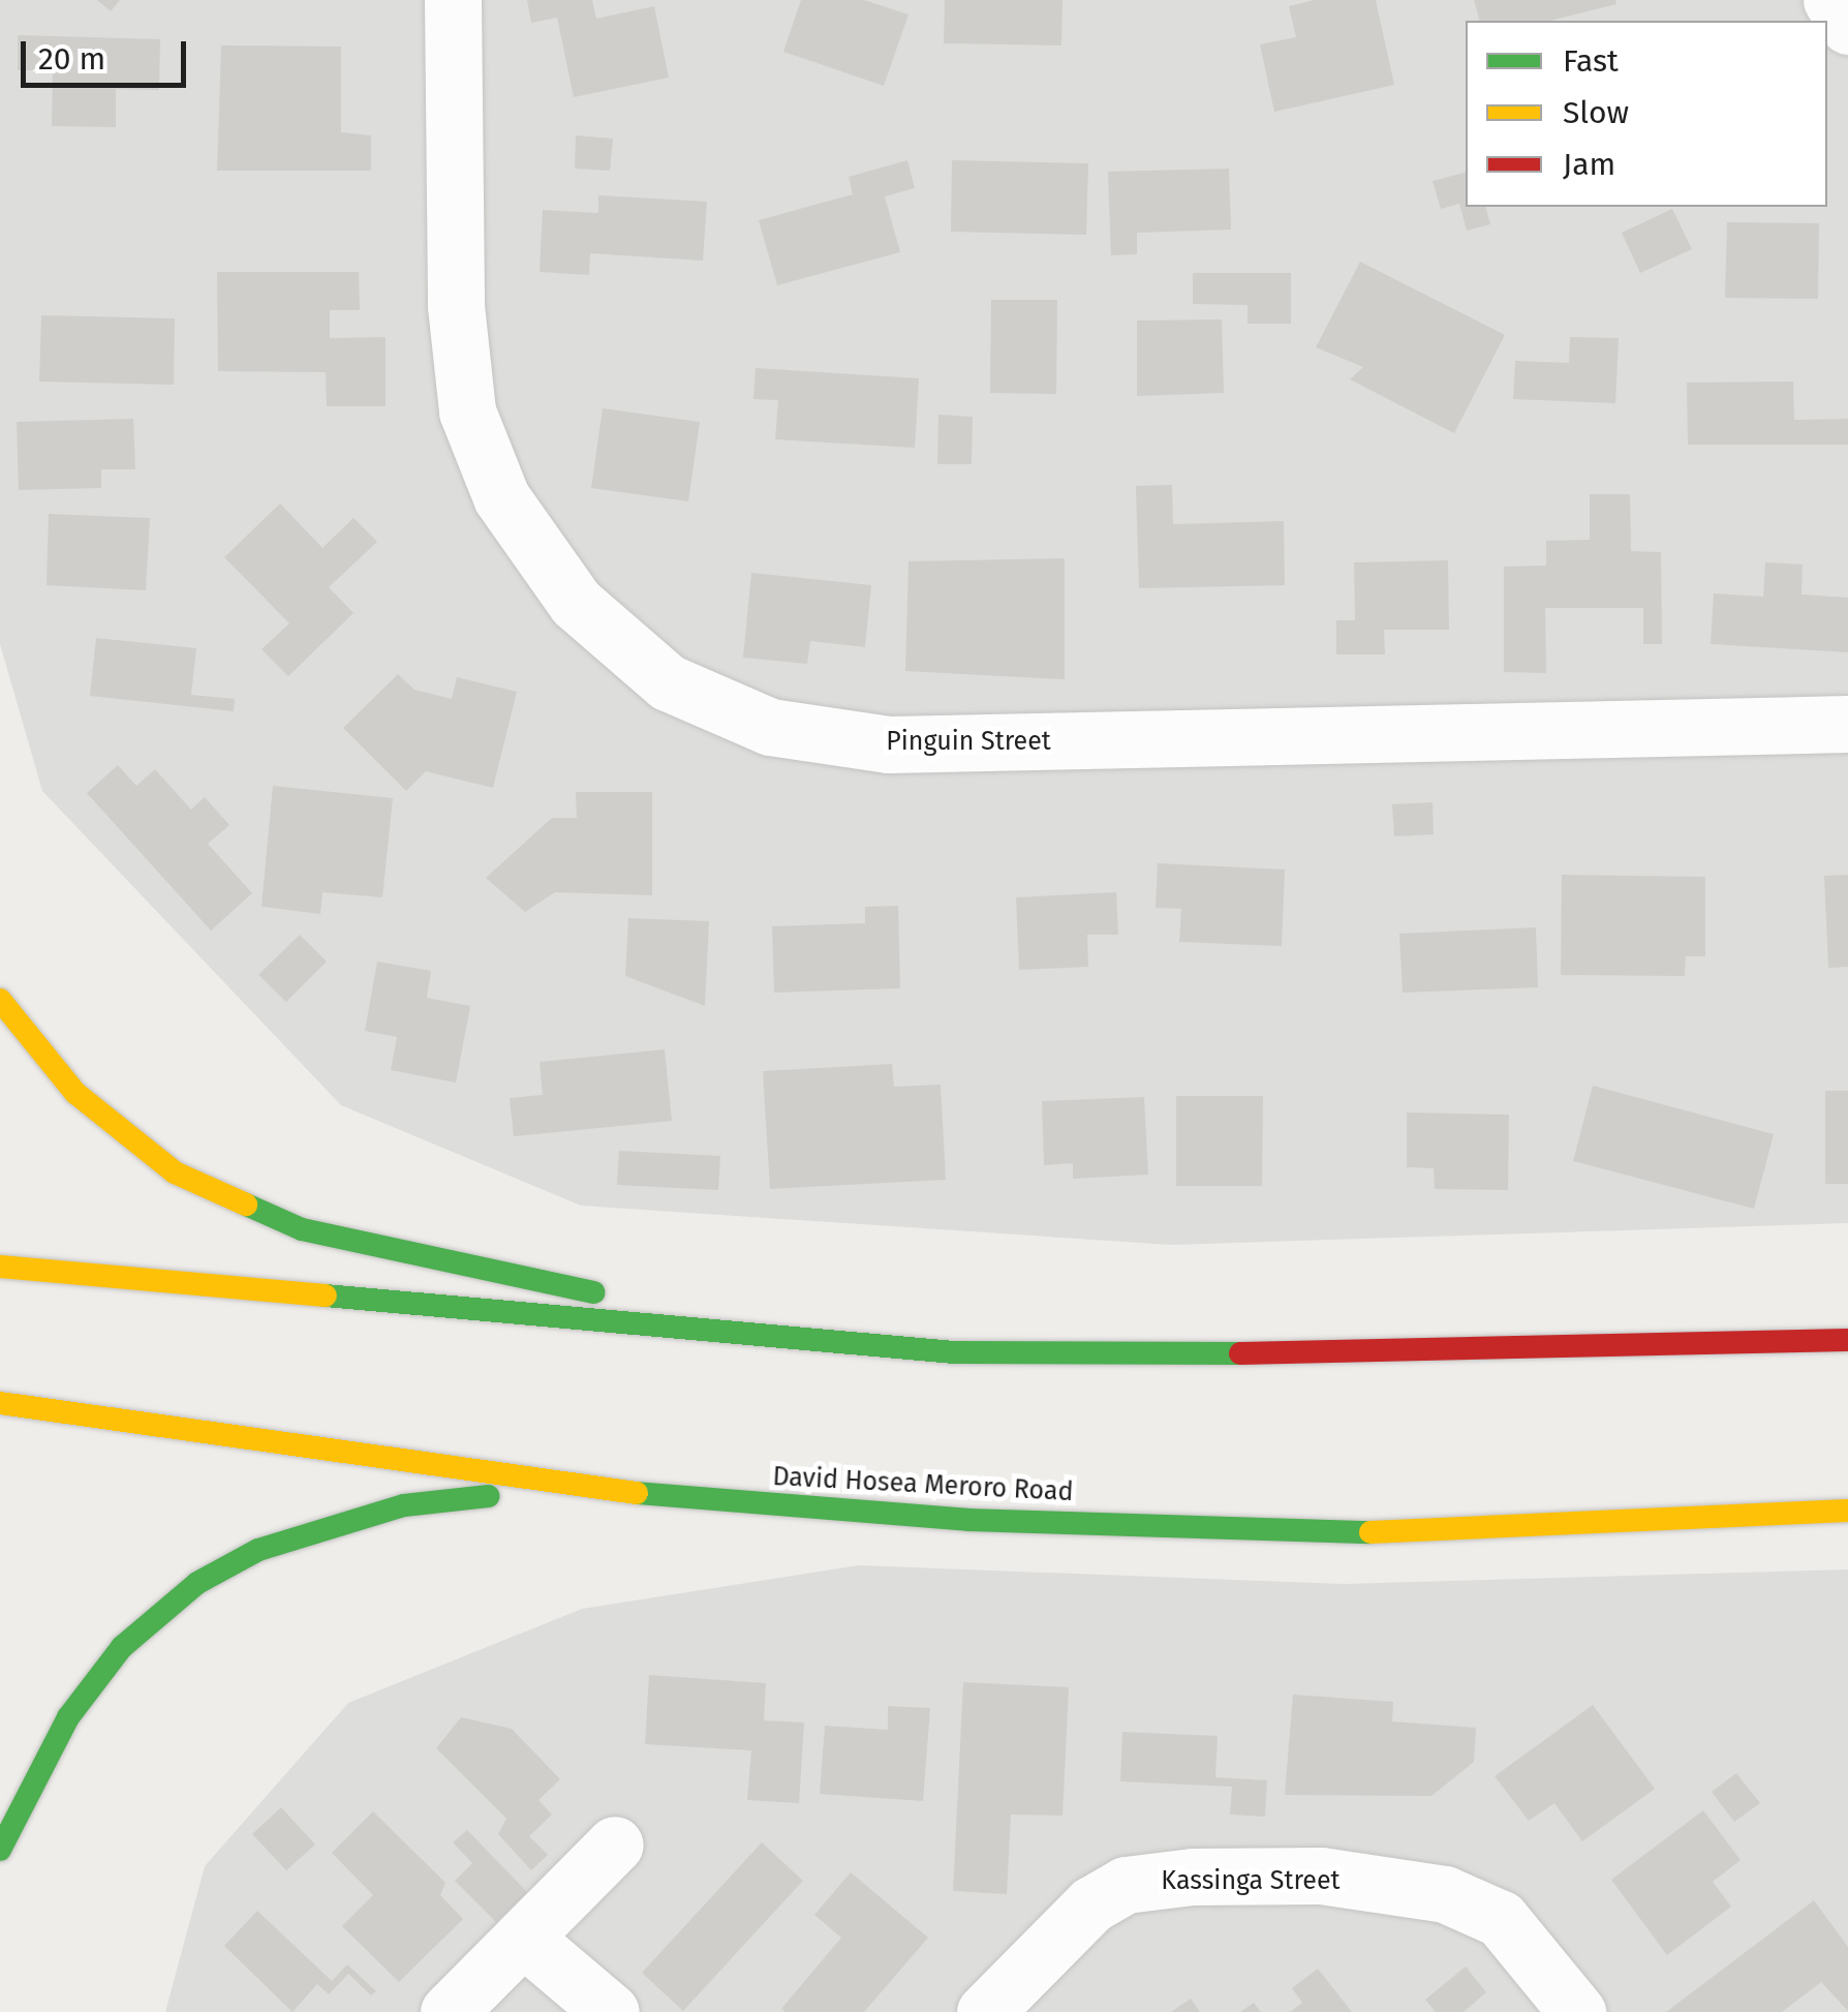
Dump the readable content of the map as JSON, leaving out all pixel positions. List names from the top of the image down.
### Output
{
  "streets": {
    "main road": ["David Hosea Meroro Road"],
    "street": ["Pinguin Street", "Kassinga Street"]
  },
  "legend": ["Fast", "Slow", "Jam"],
  "scale_bar": "20 m"
}
